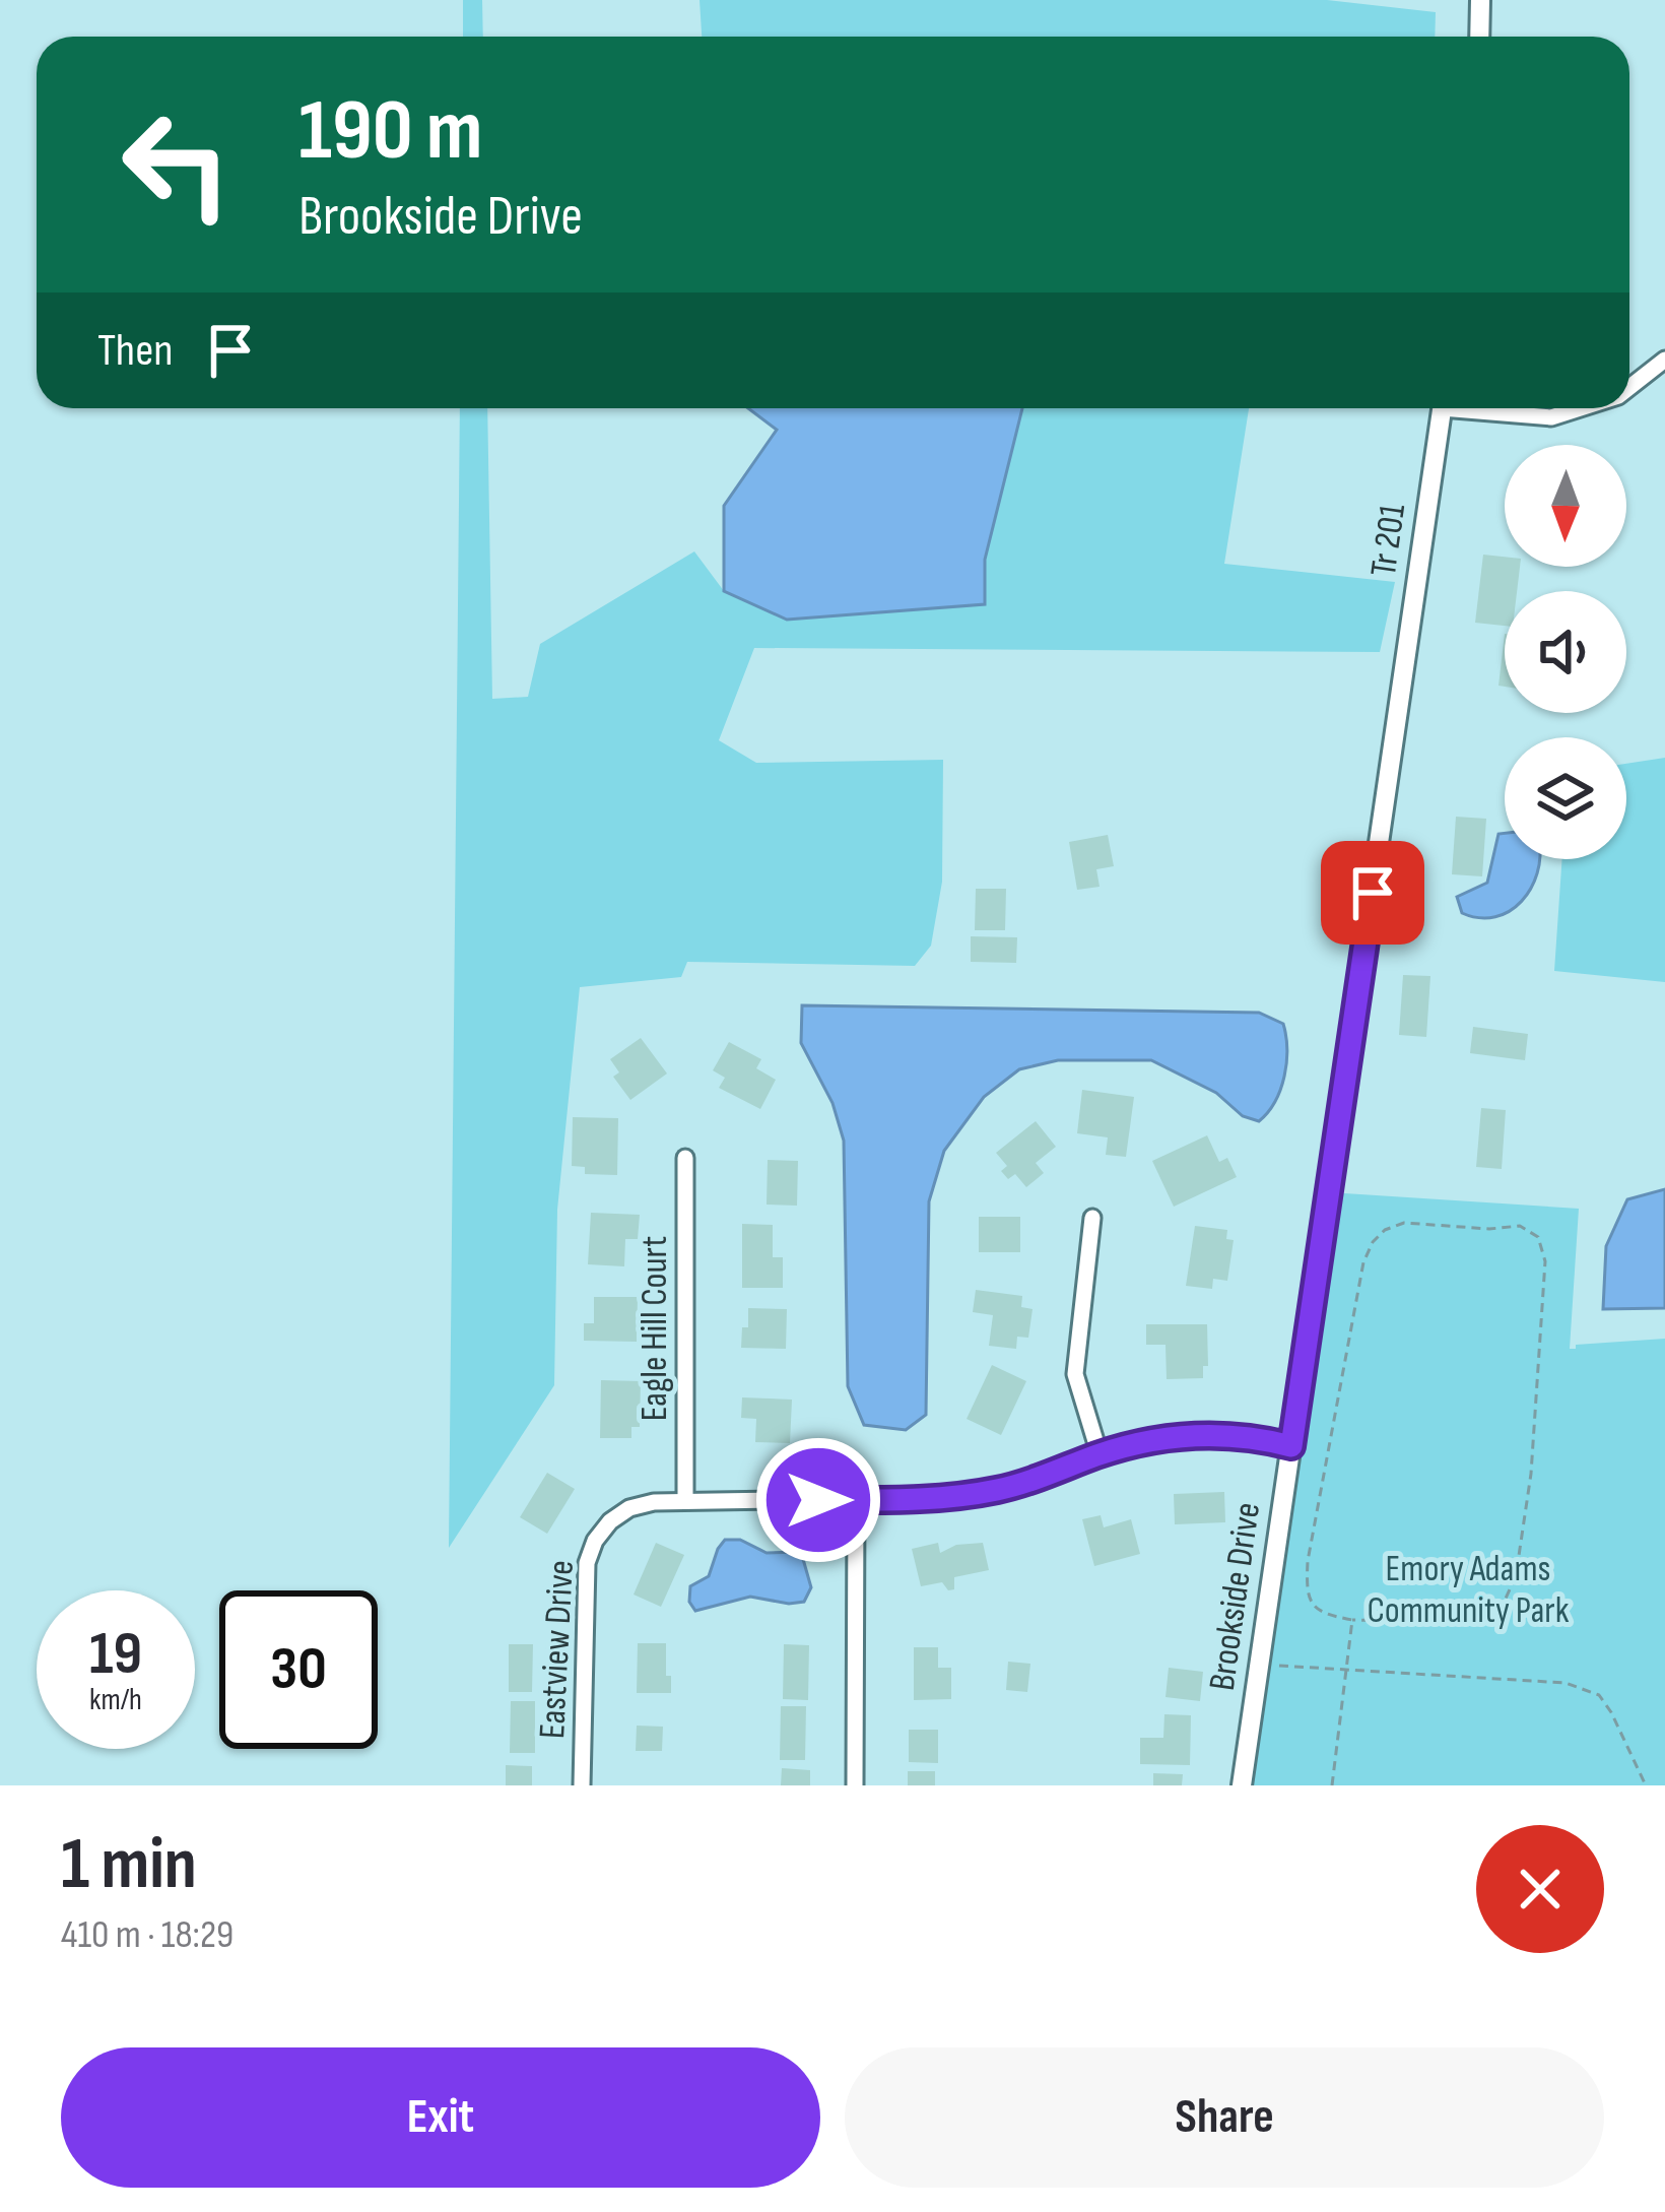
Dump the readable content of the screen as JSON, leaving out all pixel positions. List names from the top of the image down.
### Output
{
  "streets": {
    "street": [
      "Tr 201",
      "Eagle Hill Court",
      "Brookside Drive",
      "Eastview Drive"
    ]
  },
  "crossings": [
    ["Tr 201", "Brookside Drive"],
    ["Eagle Hill Court", "Eastview Drive"]
  ],
  "parks": ["Emory Adams Community Park"],
  "north": "bottom",
  "page": {
    "turn": ["190 m", "Brookside Drive"],
    "then": "Then",
    "speed": "19 km/h",
    "limit": "30",
    "heading": ["1 min", "410 m · 18:29"],
    "buttons": ["Exit", "Share"]
  }
}
